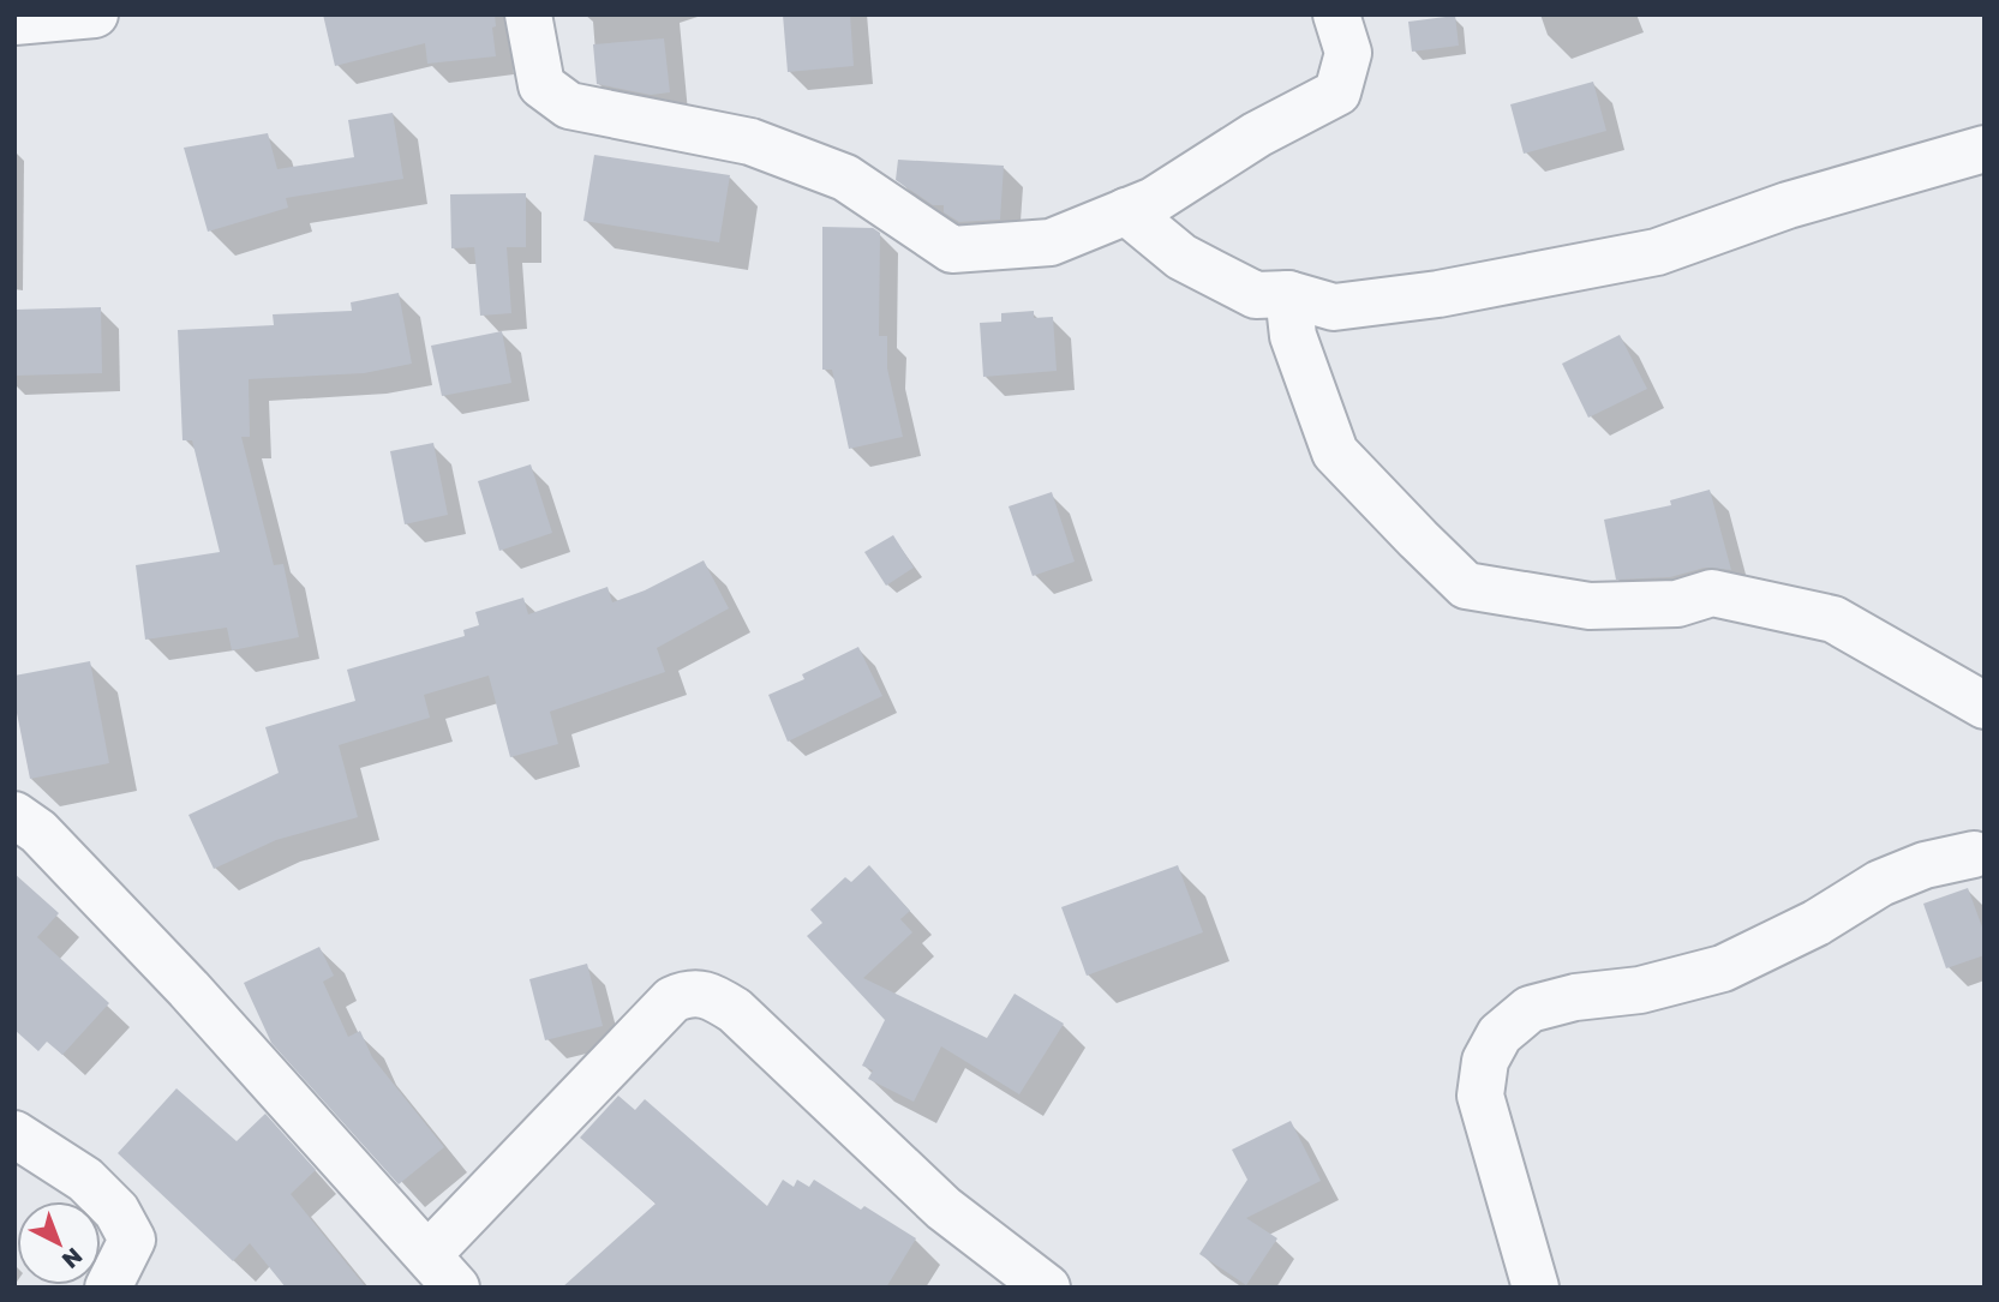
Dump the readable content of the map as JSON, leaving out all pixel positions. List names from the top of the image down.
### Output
{
  "north": "bottom right"
}
